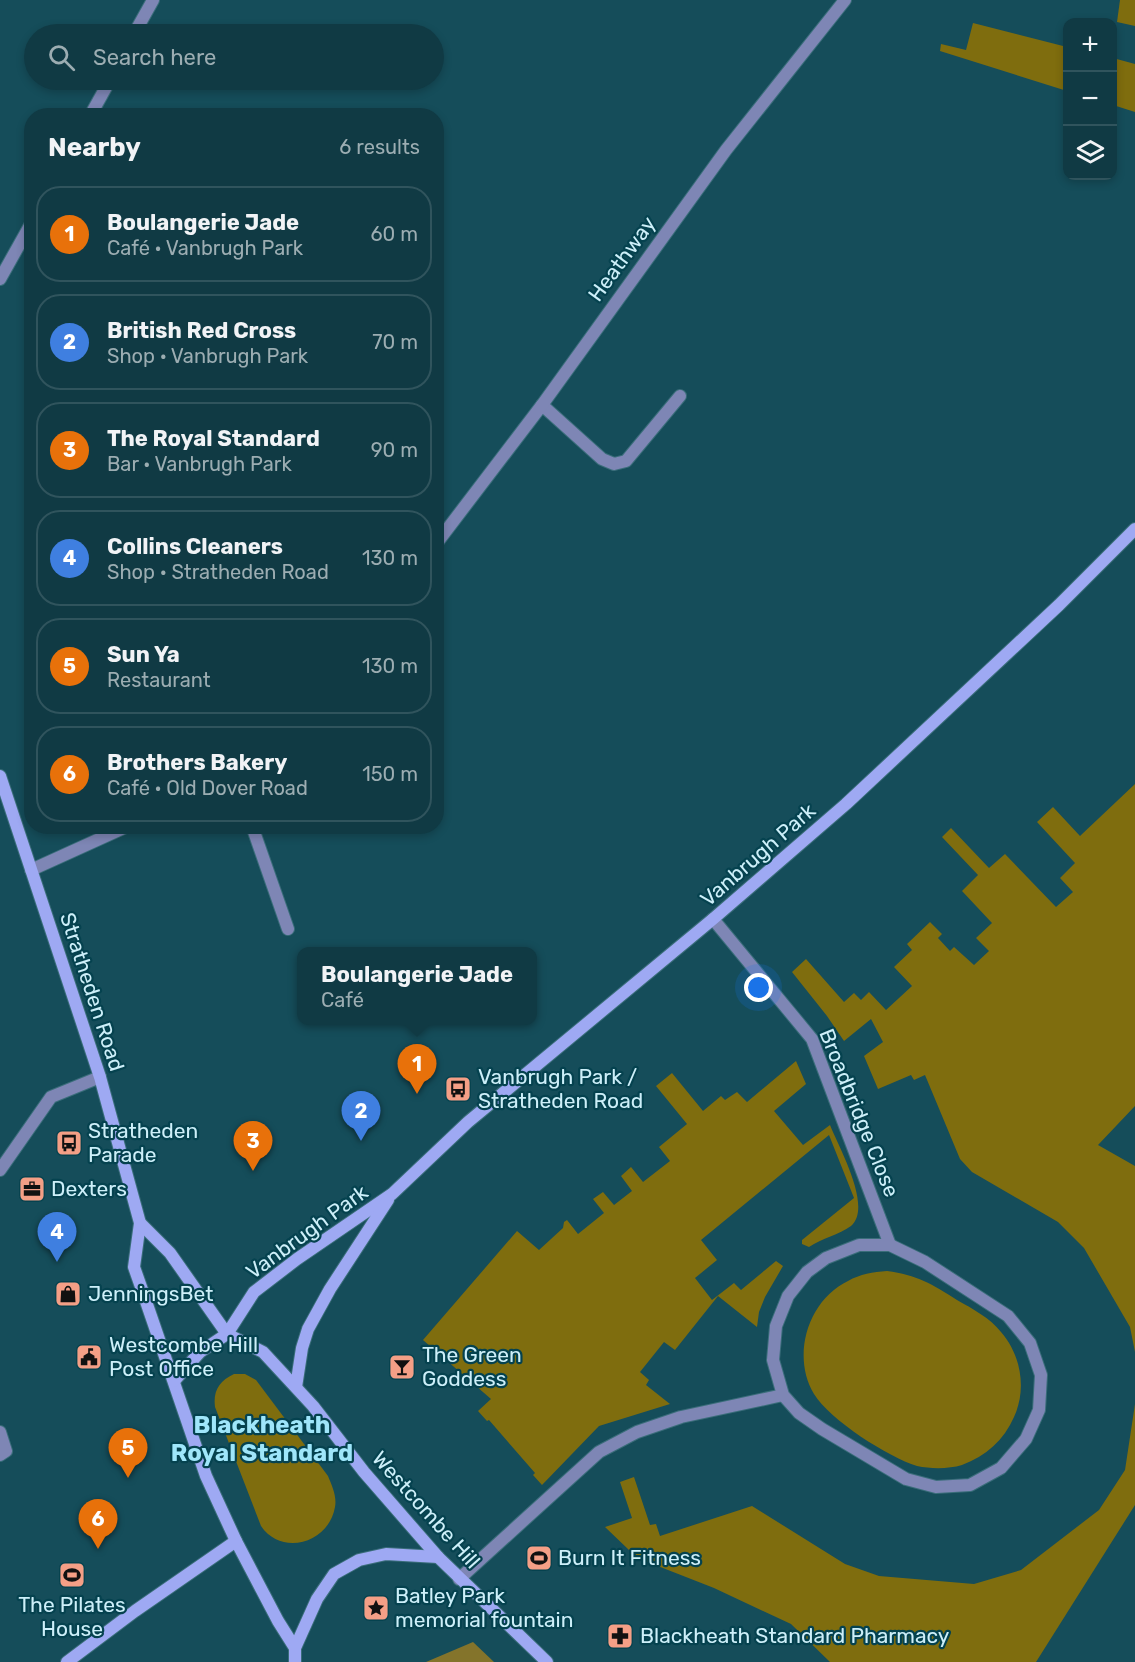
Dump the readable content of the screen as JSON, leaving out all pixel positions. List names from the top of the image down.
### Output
{
  "streets": {
    "main road": ["Vanbrugh Park", "Stratheden Road", "Westcombe Hill"],
    "street": ["Heathway", "Broadbridge Close"]
  },
  "crossings": [
    ["Vanbrugh Park", "Stratheden Road"],
    ["Vanbrugh Park", "Broadbridge Close"],
    ["Vanbrugh Park", "Westcombe Hill"],
    ["Stratheden Road", "Westcombe Hill"]
  ],
  "districts": ["Blackheath Royal Standard"],
  "places": {
    "bus stop": ["Vanbrugh Park / Stratheden Road", "Stratheden Parade"],
    "office": ["Dexters"],
    "shop": ["JenningsBet"],
    "public building": ["Westcombe Hill Post Office"],
    "bar": ["The Green Goddess"],
    "sports": ["Burn It Fitness", "The Pilates House"],
    "place": ["Batley Park memorial fountain"],
    "pharmacy": ["Blackheath Standard Pharmacy"]
  },
  "page": {
    "map_buttons": ["+", "−"],
    "search": "Search here",
    "heading": ["Nearby", "6 results"],
    "list": [
      {
        "mark": "1",
        "name": "Boulangerie Jade",
        "note": "Café · Vanbrugh Park",
        "value": "60 m"
      },
      {
        "mark": "2",
        "name": "British Red Cross",
        "note": "Shop · Vanbrugh Park",
        "value": "70 m"
      },
      {
        "mark": "3",
        "name": "The Royal Standard",
        "note": "Bar · Vanbrugh Park",
        "value": "90 m"
      },
      {
        "mark": "4",
        "name": "Collins Cleaners",
        "note": "Shop · Stratheden Road",
        "value": "130 m"
      },
      {
        "mark": "5",
        "name": "Sun Ya",
        "note": "Restaurant",
        "value": "130 m"
      },
      {
        "mark": "6",
        "name": "Brothers Bakery",
        "note": "Café · Old Dover Road",
        "value": "150 m"
      }
    ],
    "popup": ["Boulangerie Jade", "Café"],
    "pins": [
      "1",
      "2",
      "3",
      "4",
      "5",
      "6"
    ]
  }
}
